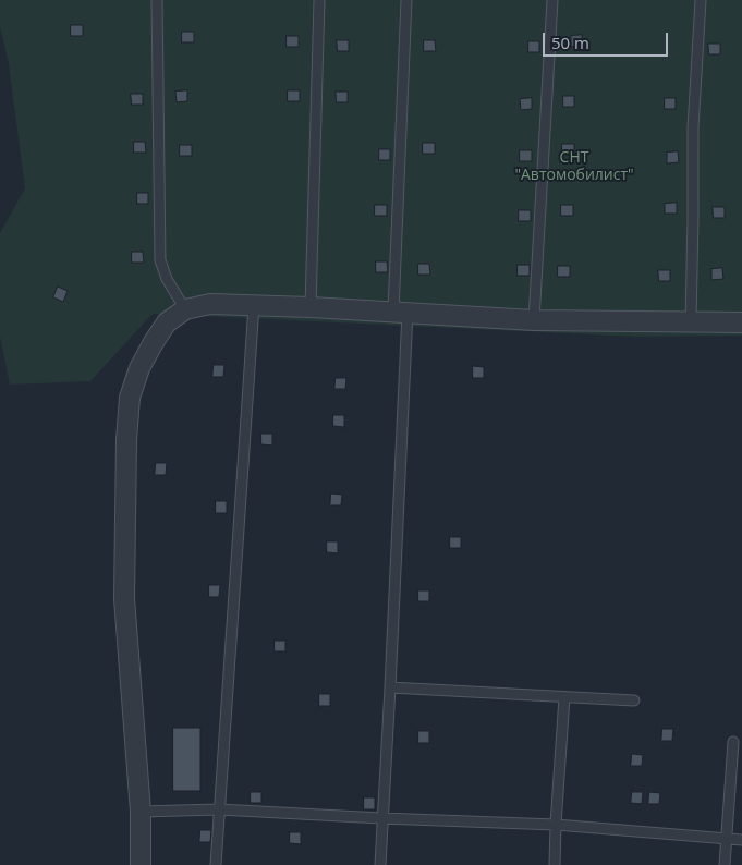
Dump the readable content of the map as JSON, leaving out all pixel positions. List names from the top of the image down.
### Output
{
  "parks": ["СНТ \"Автомобилист\""],
  "scale_bar": "50 m"
}
